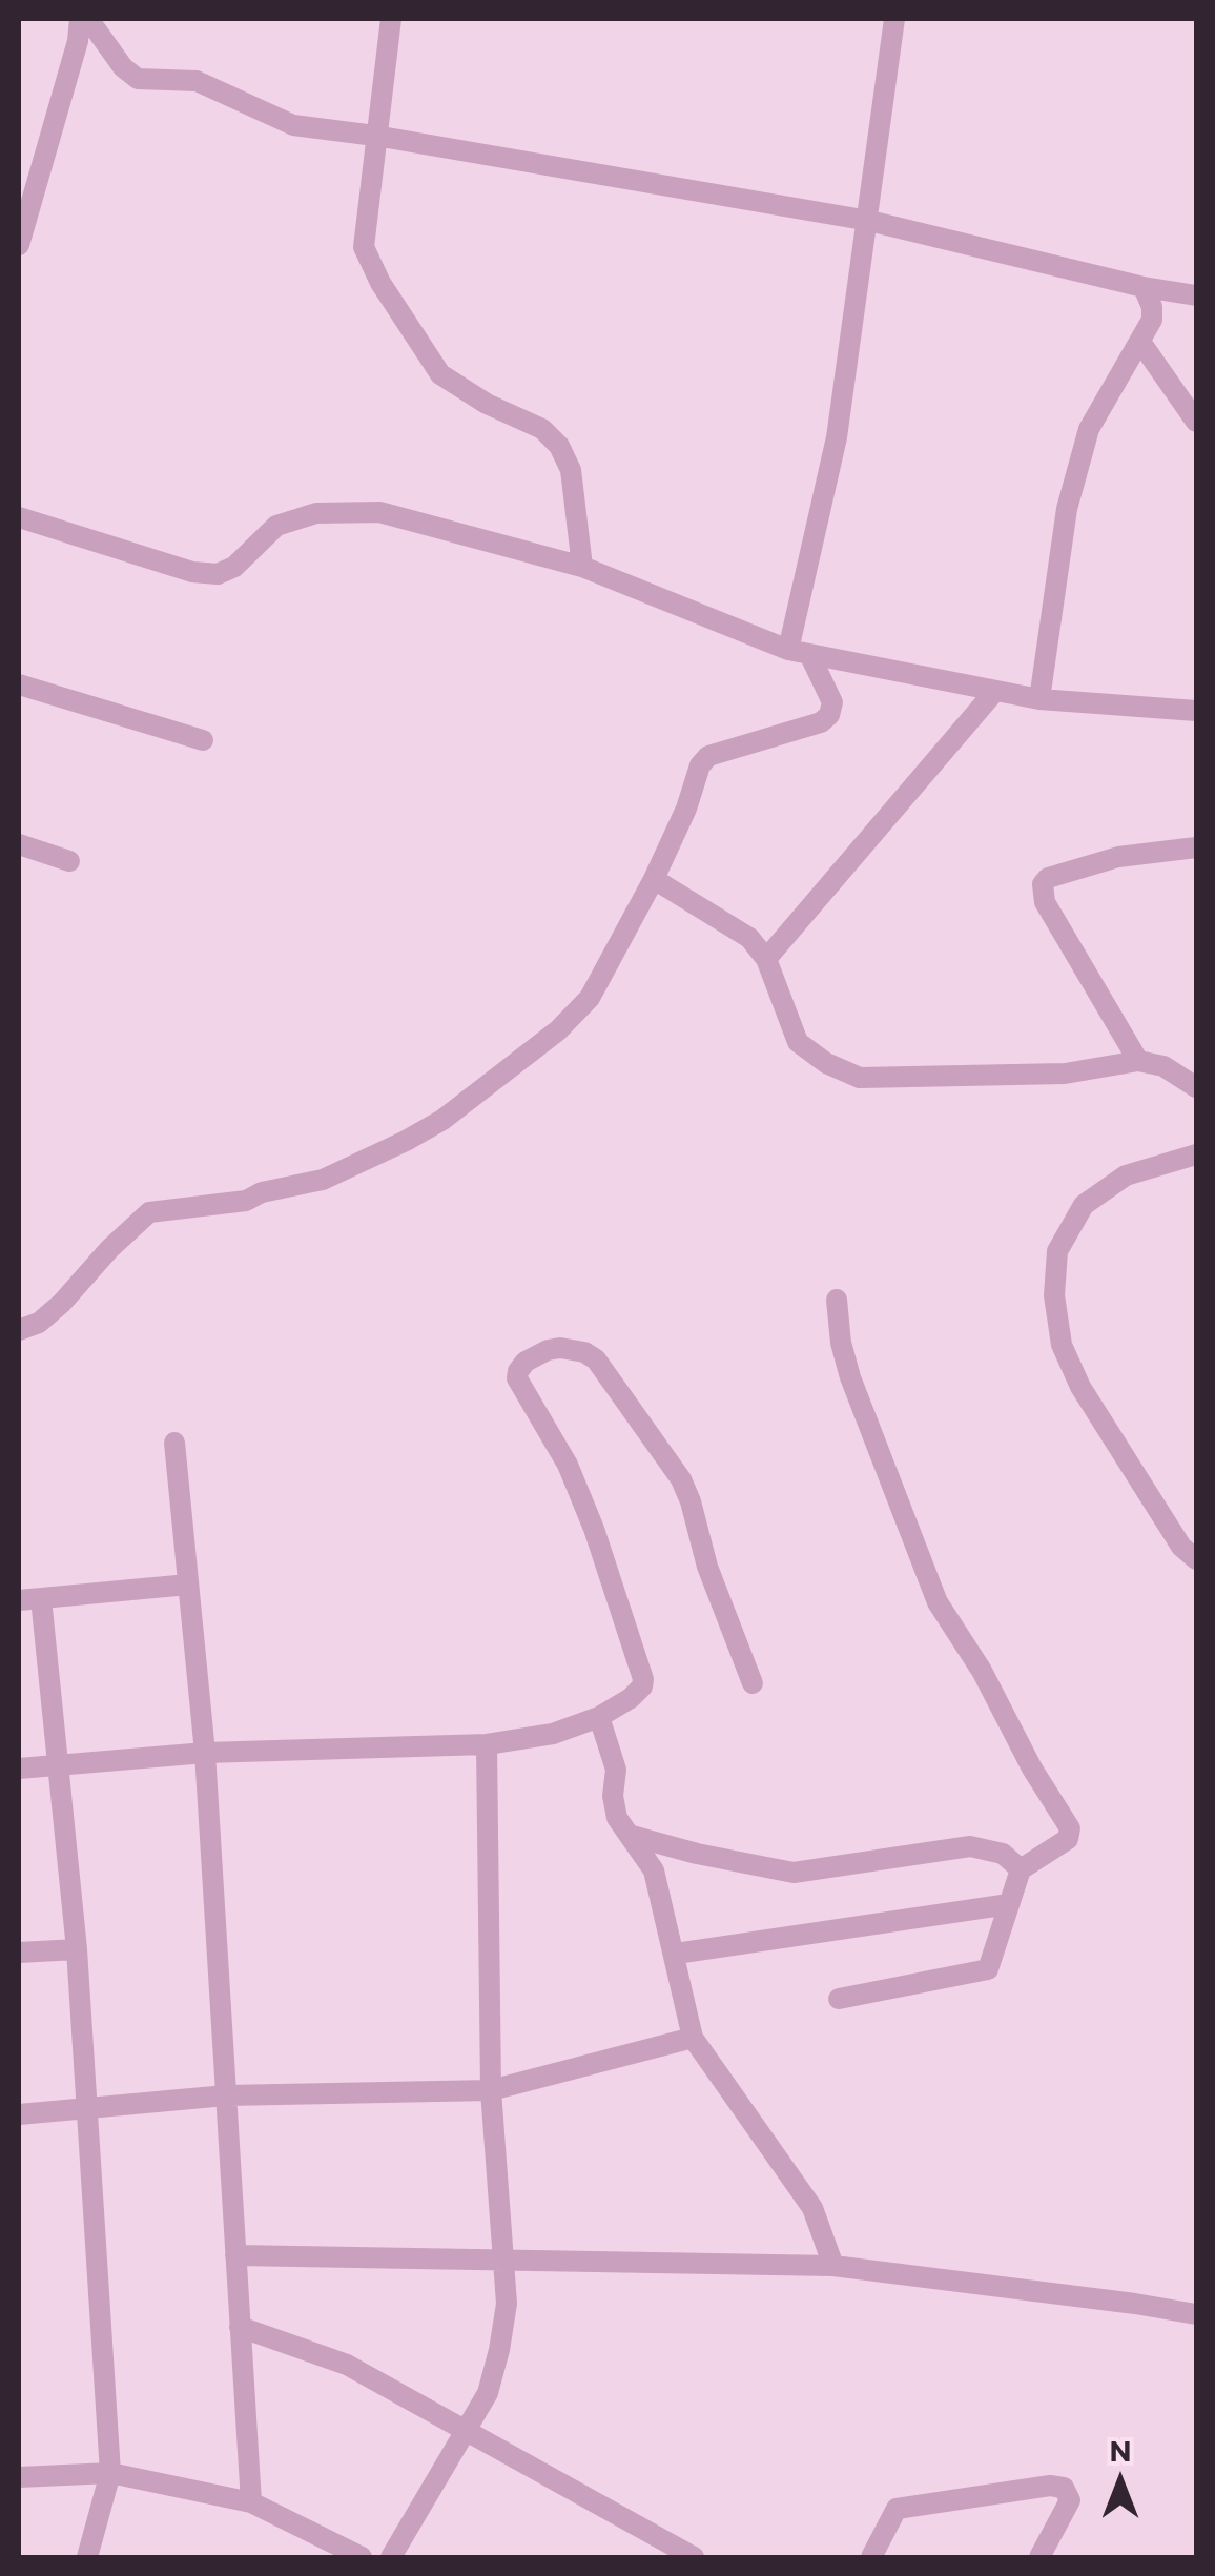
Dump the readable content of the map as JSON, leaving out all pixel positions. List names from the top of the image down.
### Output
{
  "north": "top"
}
